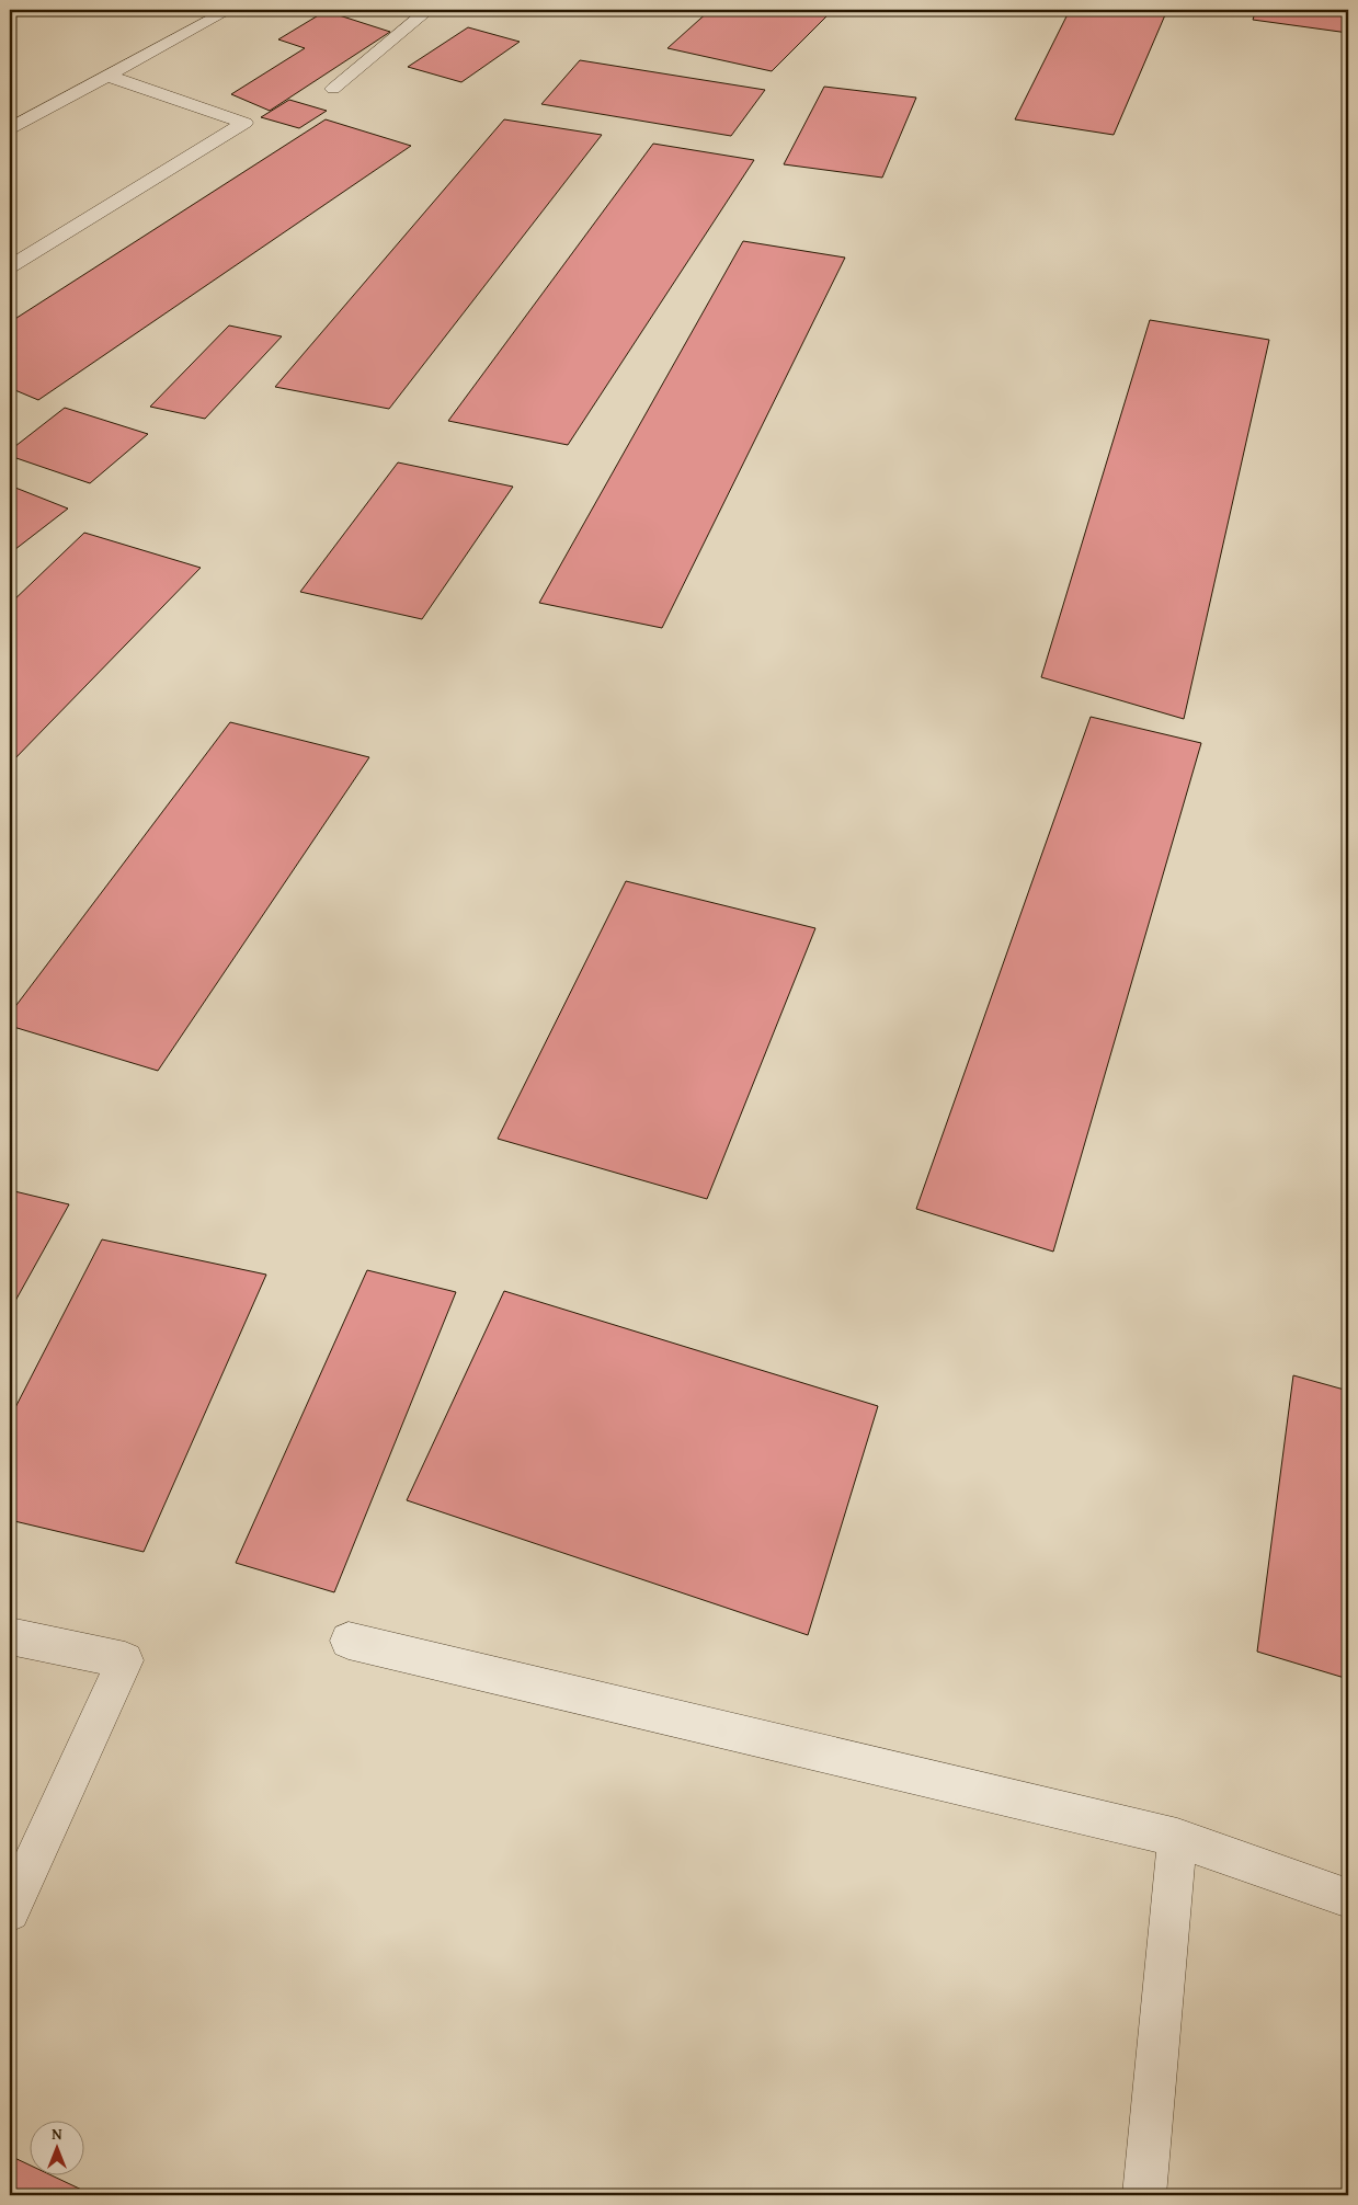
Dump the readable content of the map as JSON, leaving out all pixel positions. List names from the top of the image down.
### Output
{
  "north": "top"
}
